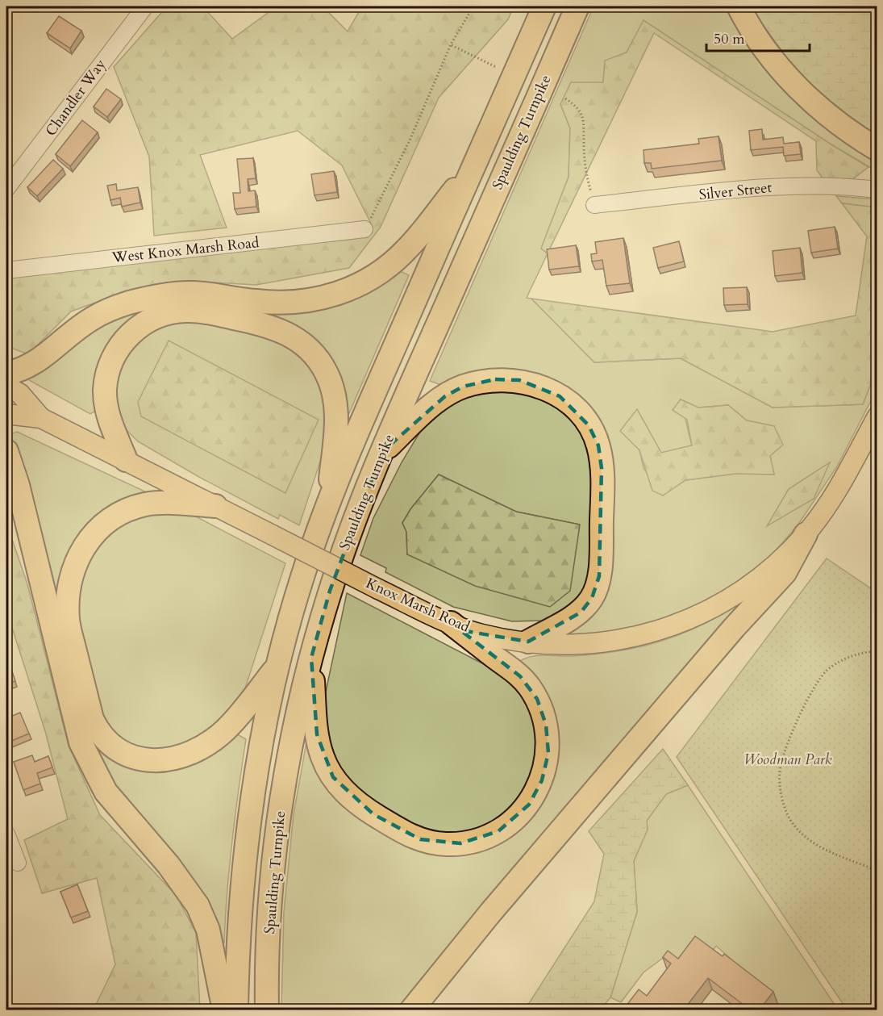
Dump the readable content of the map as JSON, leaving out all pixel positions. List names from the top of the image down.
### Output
{
  "streets": {
    "highway": ["Spaulding Turnpike"],
    "main road": ["Knox Marsh Road"],
    "street": ["Chandler Way", "Silver Street", "West Knox Marsh Road"]
  },
  "parks": ["Woodman Park"],
  "scale_bar": "50 m"
}
